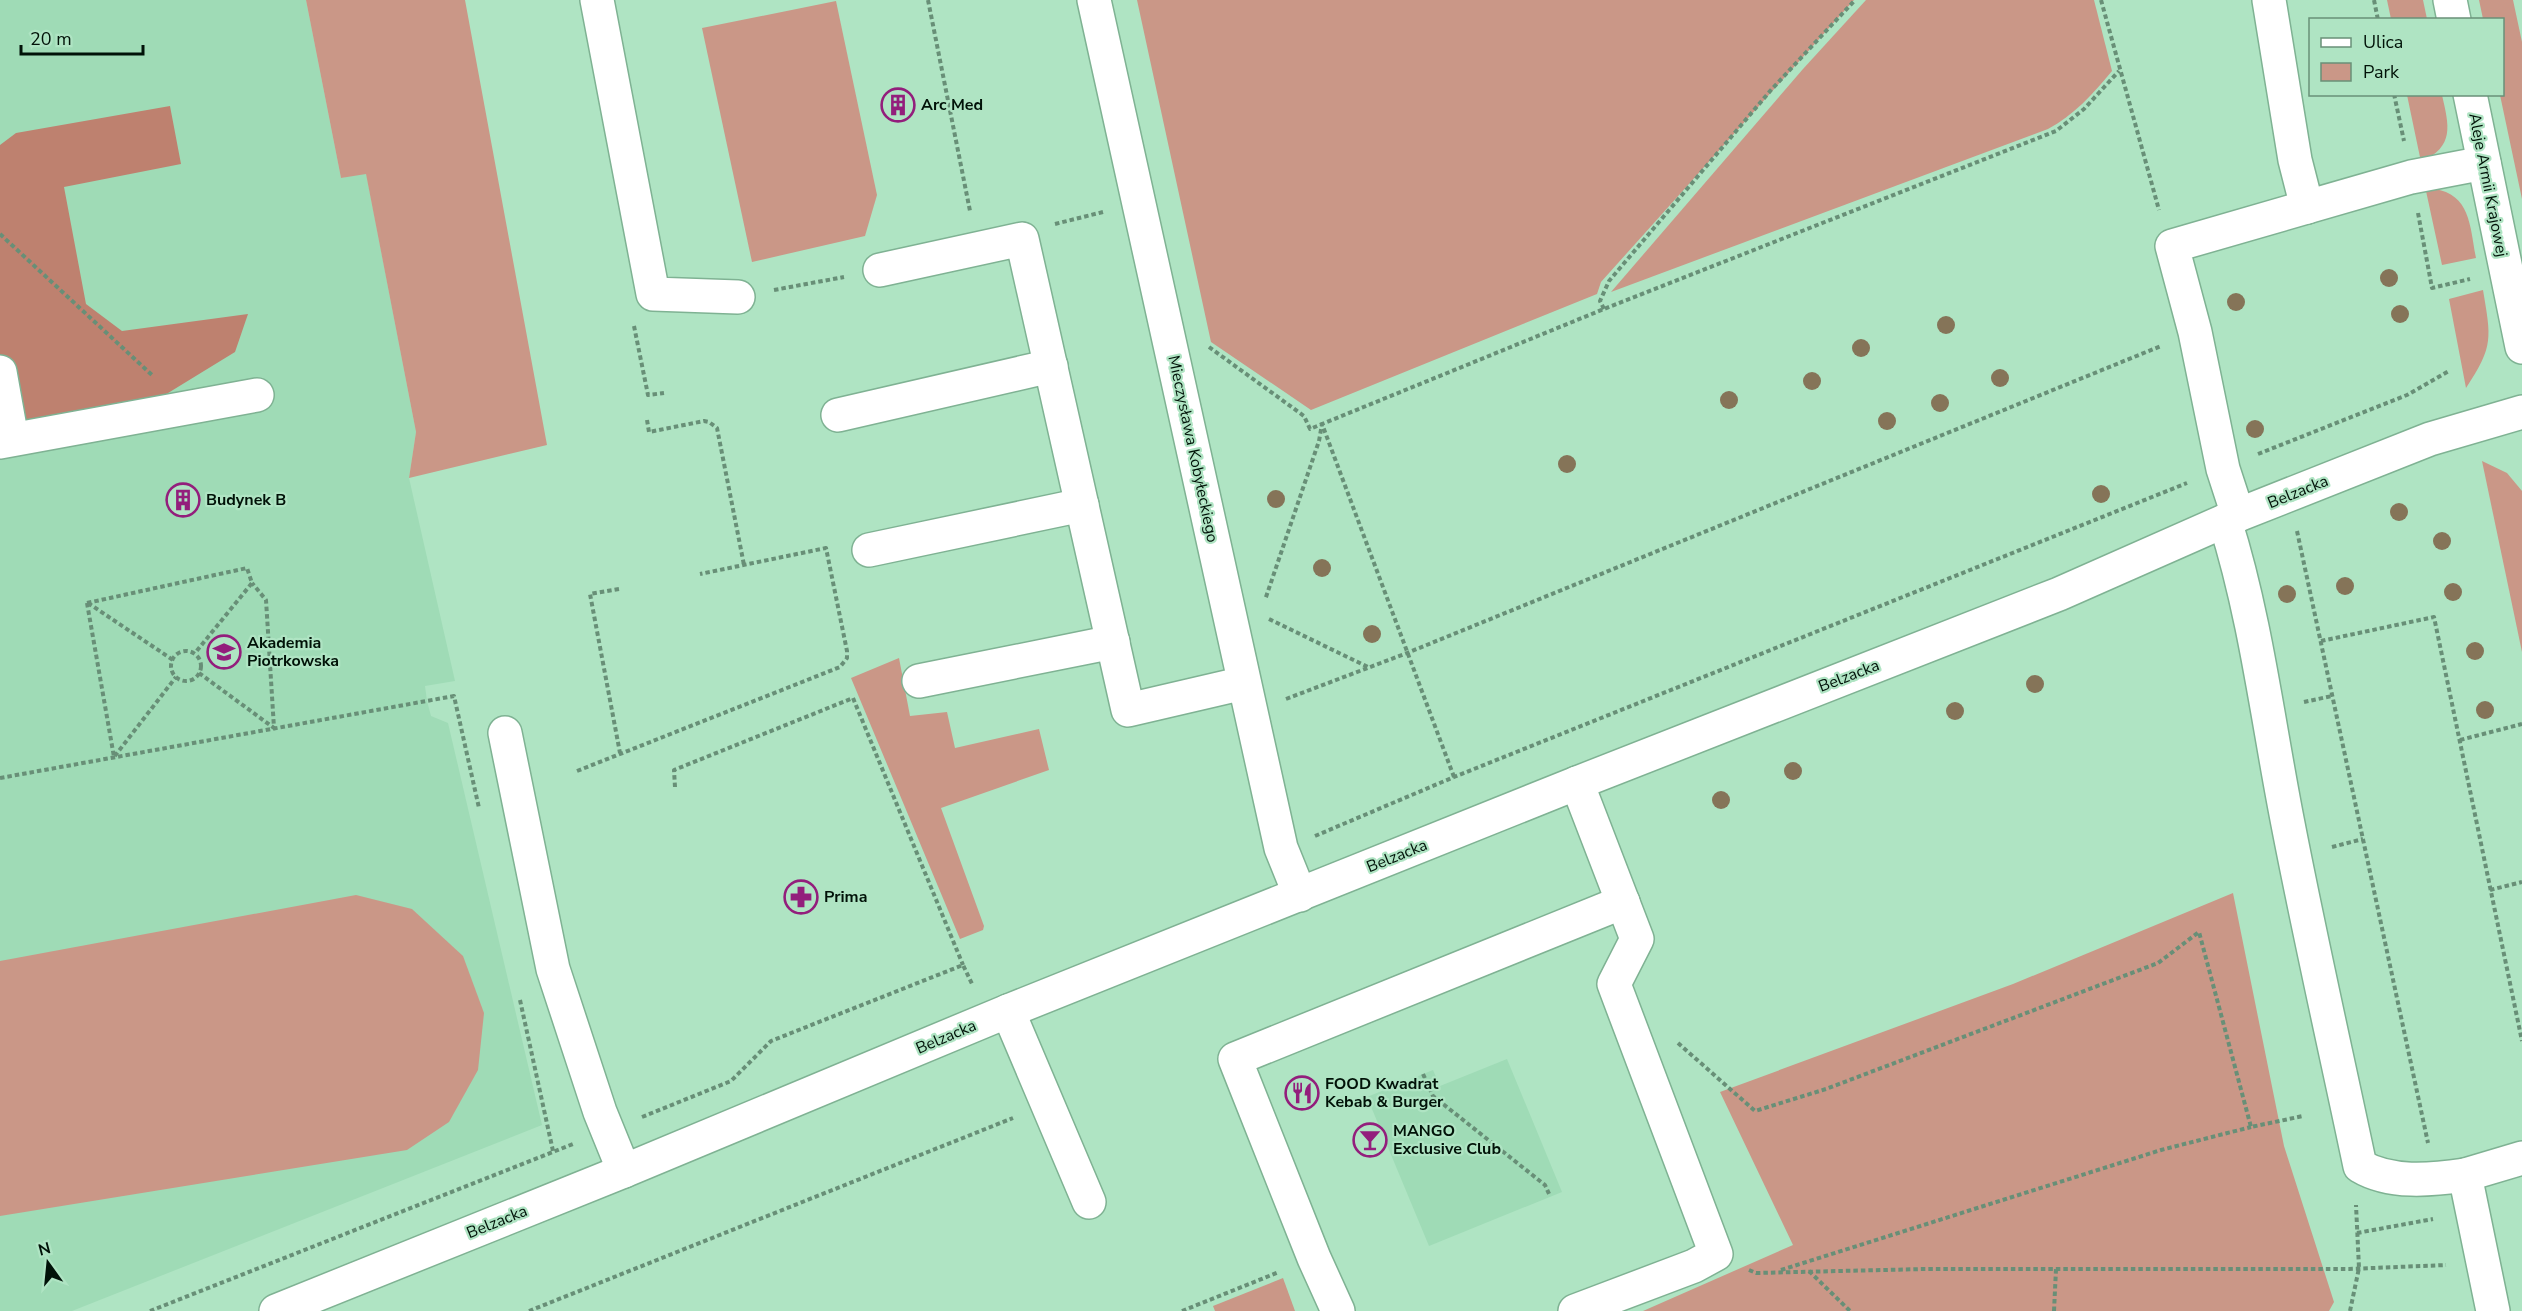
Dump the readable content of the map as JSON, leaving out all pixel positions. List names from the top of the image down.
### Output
{
  "streets": {
    "street": ["Aleje Armii Krajowej", "Mieczysława Kobyłeckiego", "Belzacka"]
  },
  "crossings": [
    ["Mieczysława Kobyłeckiego", "Belzacka"]
  ],
  "places": {
    "building": ["Arc Med", "Budynek B"],
    "school or university": ["Akademia Piotrkowska"],
    "pharmacy": ["Prima"],
    "restaurant": ["FOOD Kwadrat Kebab & Burger"],
    "bar": ["MANGO Exclusive Club"]
  },
  "legend": ["Ulica", "Park"],
  "scale_bar": "20 m",
  "north": "top"
}
